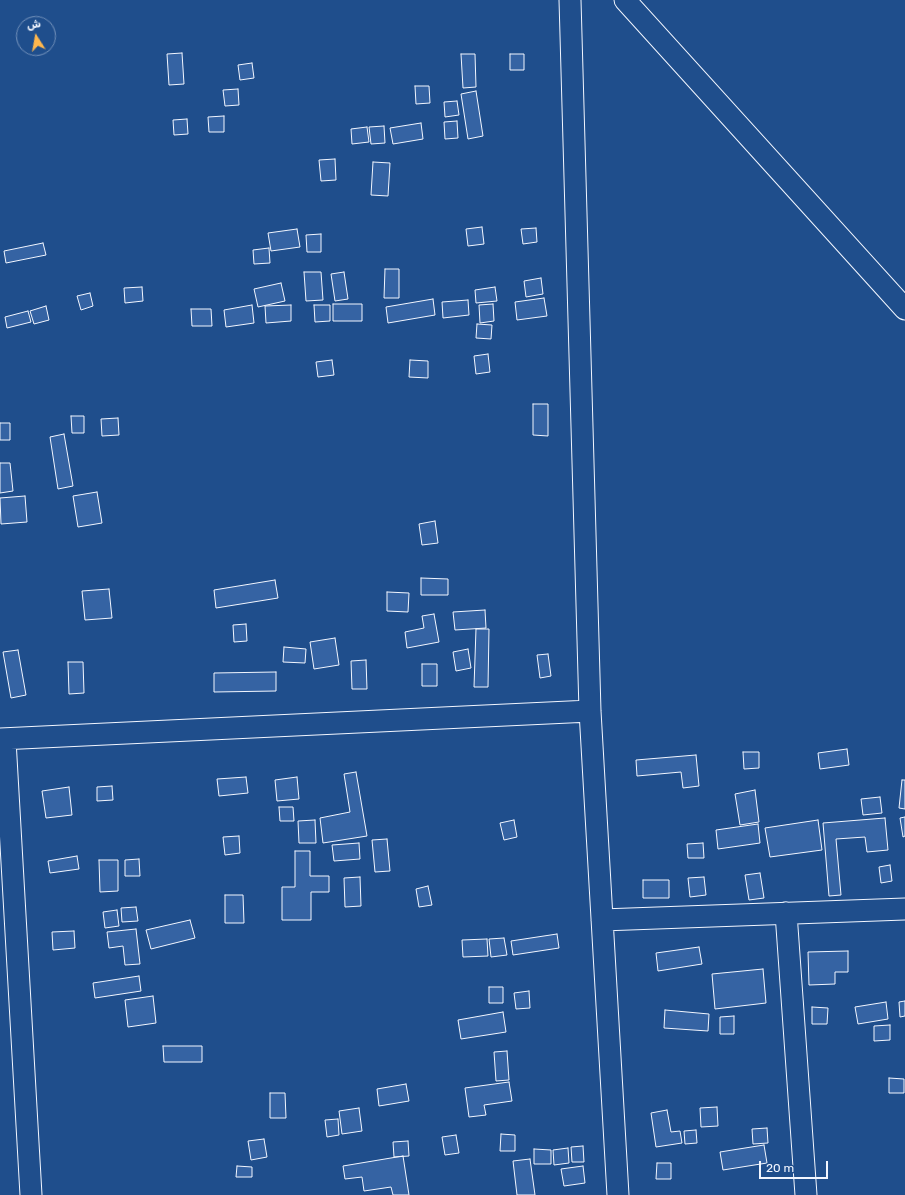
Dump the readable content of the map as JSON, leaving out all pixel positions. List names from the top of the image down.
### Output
{
  "scale_bar": "20 m",
  "north": "top"
}
